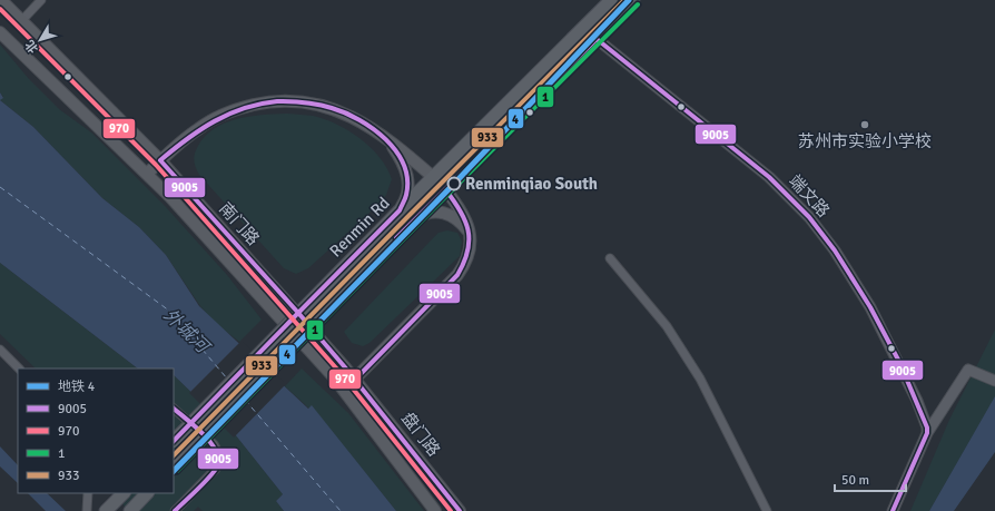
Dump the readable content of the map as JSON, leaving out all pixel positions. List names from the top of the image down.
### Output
{
  "streets": {
    "main road": ["南门路", "Renmin Rd", "盘门路"],
    "street": ["端文路"]
  },
  "crossings": [
    ["端文路", "Renmin Rd"],
    ["南门路", "盘门路"]
  ],
  "water": ["外城河"],
  "places": ["苏州市实验小学校", "Renminqiao South"],
  "lines": [
    "metro line 4",
    "transit line 933",
    "transit line 1",
    "transit line 970",
    "transit line 9005"
  ],
  "legend": [
    "地铁 4",
    "9005",
    "970",
    "1",
    "933"
  ],
  "scale_bar": "50 m",
  "north": "bottom left"
}
